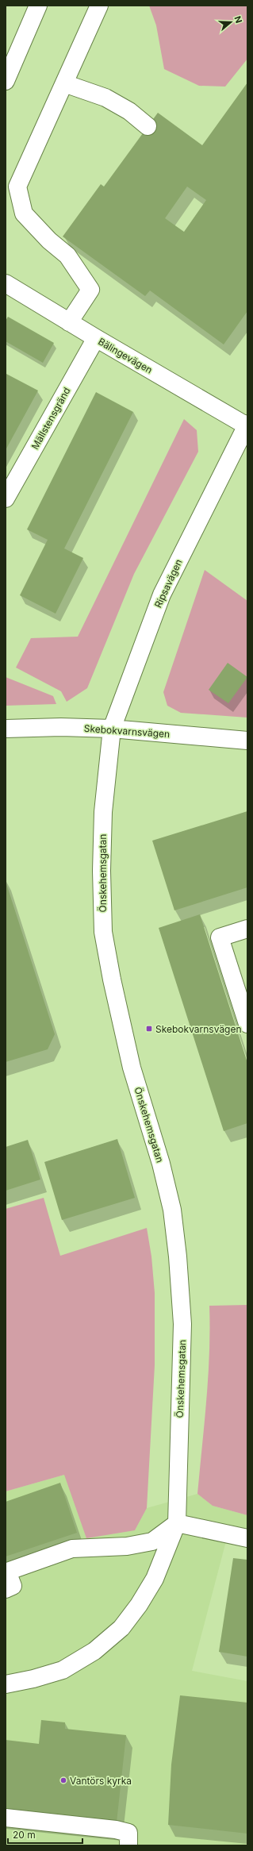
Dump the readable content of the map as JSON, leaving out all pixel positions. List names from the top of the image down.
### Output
{
  "streets": {
    "street": [
      "Bälingevägen",
      "Mällstensgränd",
      "Ripsavägen",
      "Skebokvarnsvägen",
      "Önskehemsgatan"
    ]
  },
  "crossings": [
    ["Bälingevägen", "Mällstensgränd"],
    ["Bälingevägen", "Ripsavägen"],
    ["Ripsavägen", "Skebokvarnsvägen"],
    ["Ripsavägen", "Önskehemsgatan"],
    ["Skebokvarnsvägen", "Önskehemsgatan"]
  ],
  "places": {
    "transit": ["Skebokvarnsvägen"],
    "other": ["Vantörs kyrka"]
  },
  "scale_bar": "20 m",
  "north": "right"
}
